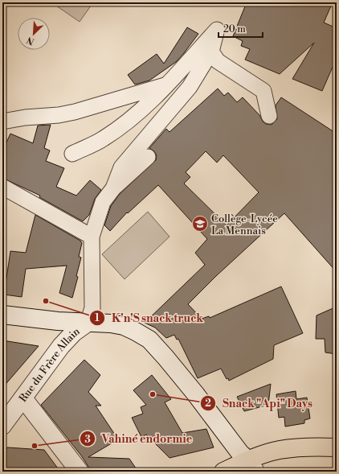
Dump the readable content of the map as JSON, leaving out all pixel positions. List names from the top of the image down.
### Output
{
  "streets": {
    "main road": ["Rue du Frère Allain"]
  },
  "places": {
    "school or university": ["Collège-Lycée La Mennais"],
    "other": ["K'n'S snack truck", "Snack \"Api\" Days", "Vahiné endormie"]
  },
  "scale_bar": "20 m",
  "north": "bottom left"
}
